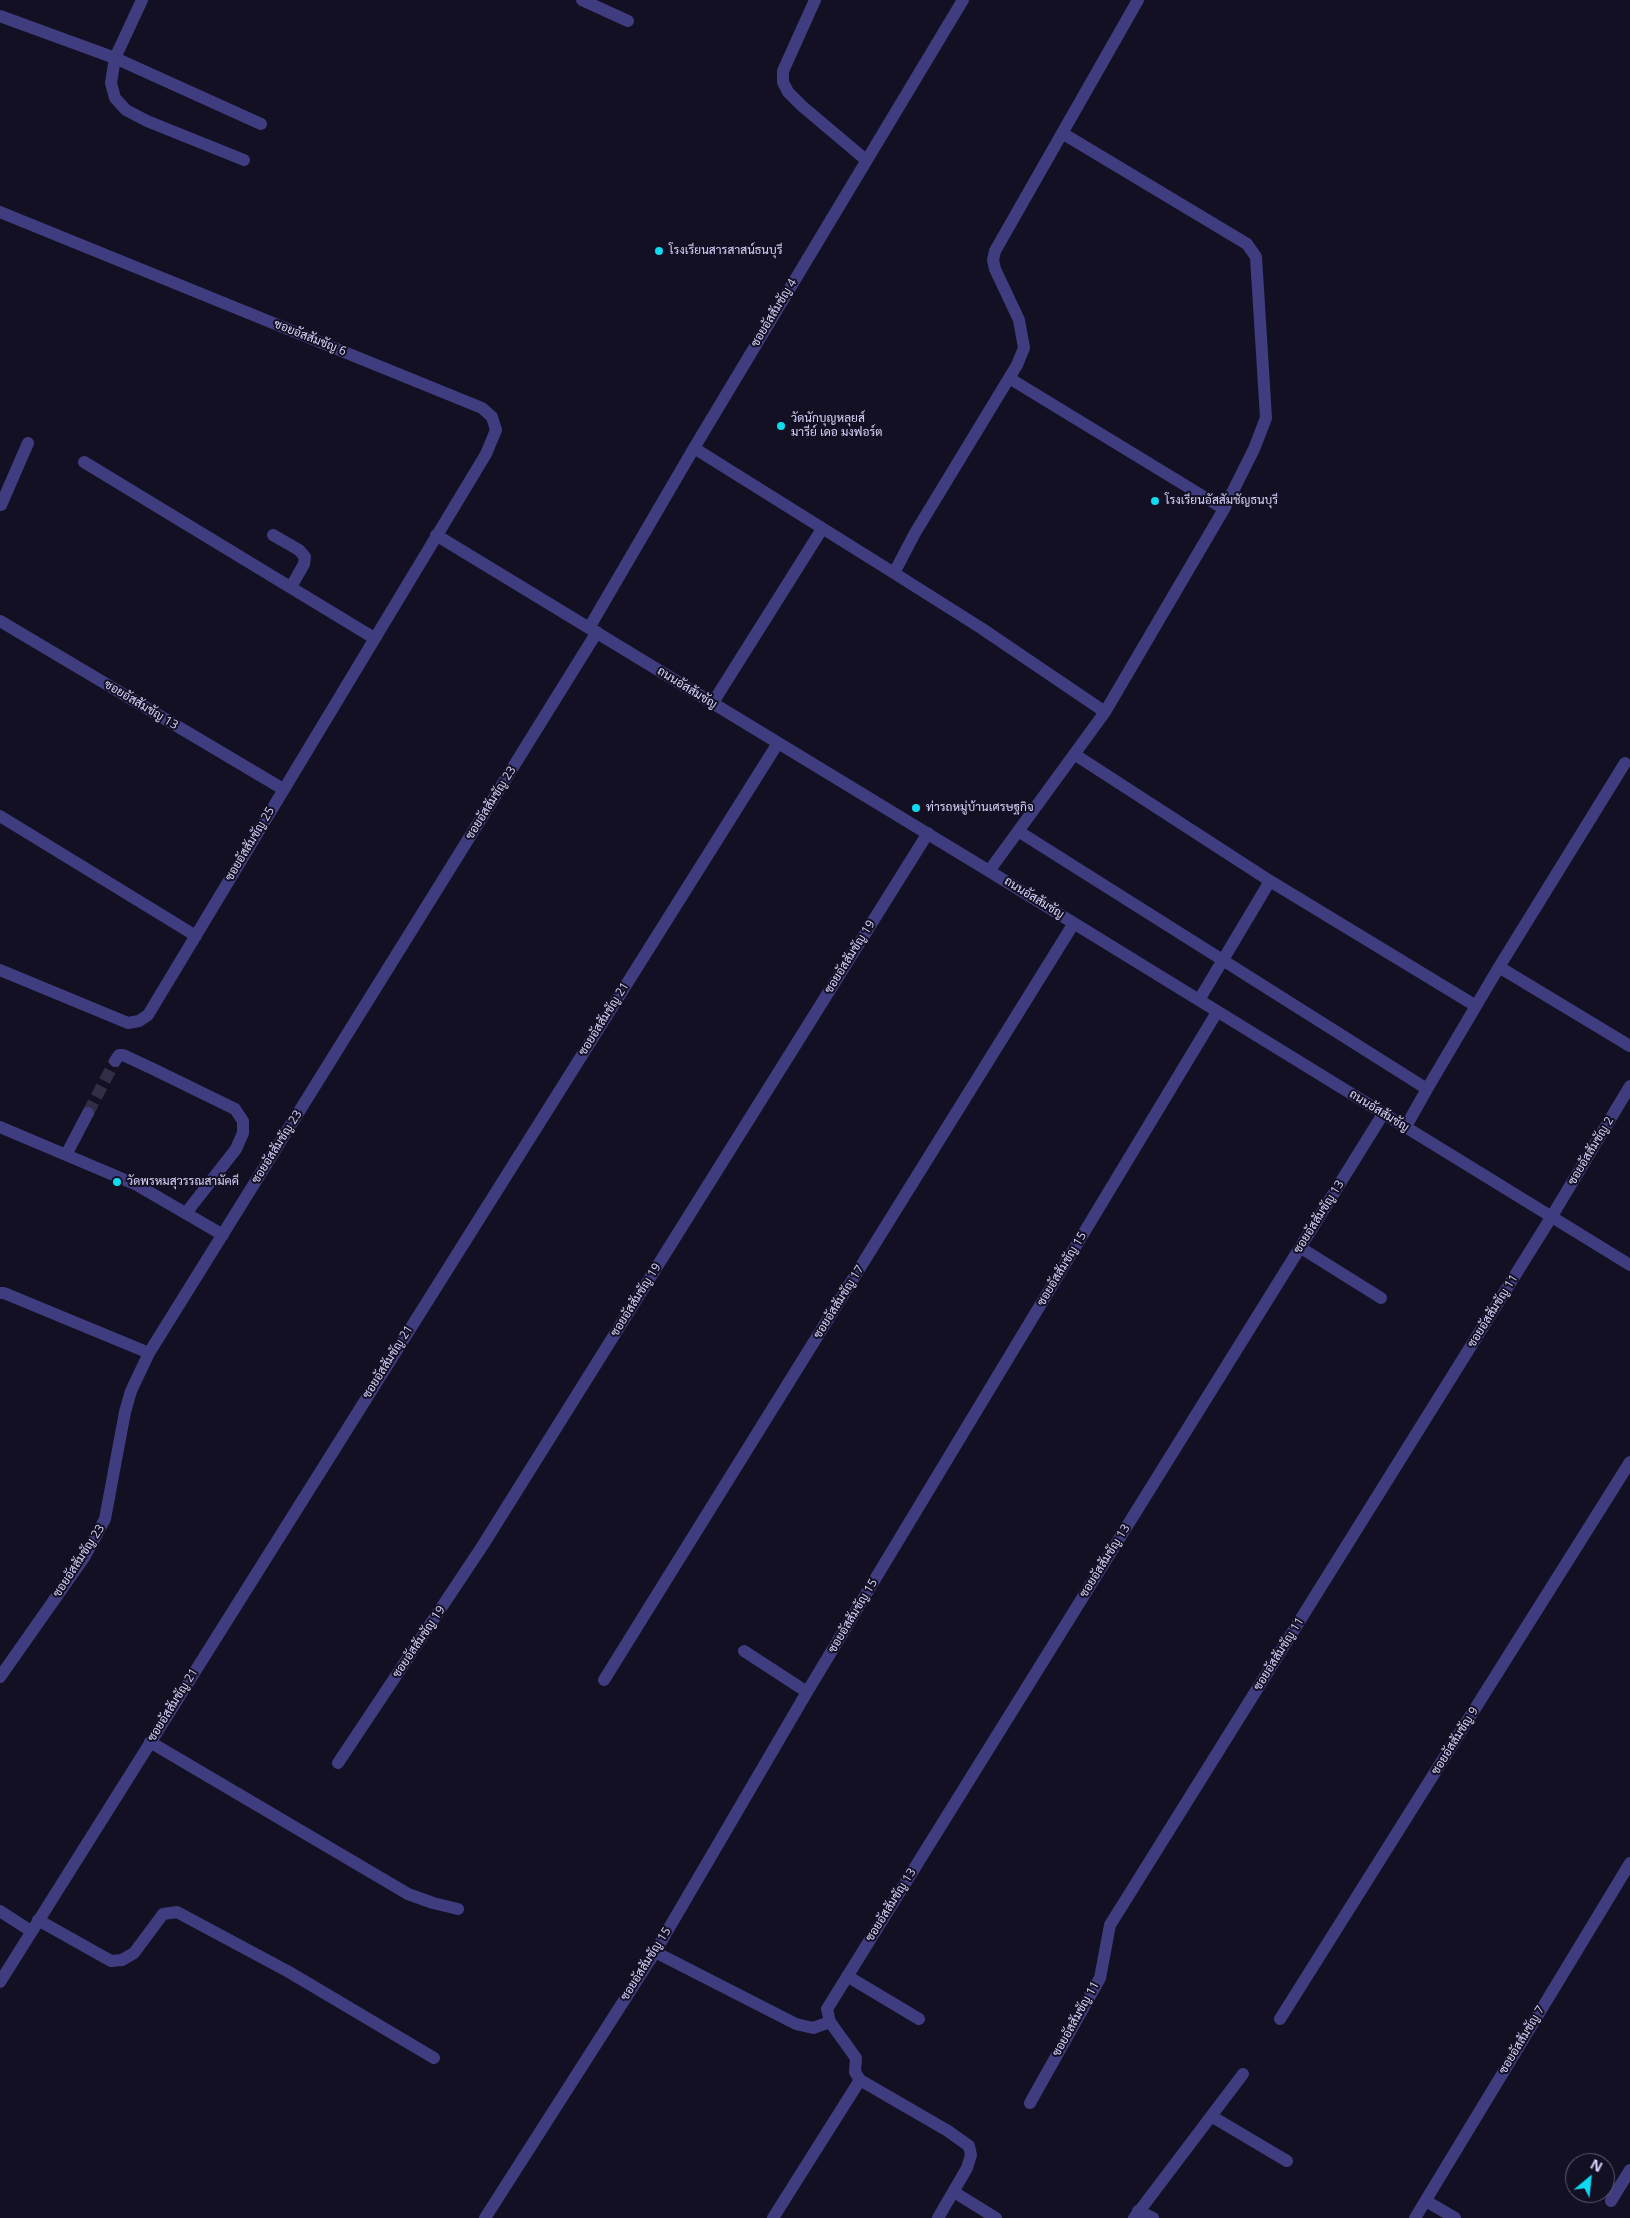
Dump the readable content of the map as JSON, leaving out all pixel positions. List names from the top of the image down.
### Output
{
  "streets": {
    "street": [
      "ซอยอัสสัมชัญ 4",
      "ซอยอัสสัมชัญ 6",
      "ถนนอัสสัมชัญ",
      "ซอยอัสสัมชัญ 13",
      "ซอยอัสสัมชัญ 23",
      "ซอยอัสสัมชัญ 25",
      "ซอยอัสสัมชัญ 19",
      "ซอยอัสสัมชัญ 21",
      "ซอยอัสสัมชัญ 2",
      "ซอยอัสสัมชัญ 15",
      "ซอยอัสสัมชัญ 17",
      "ซอยอัสสัมชัญ 11",
      "ซอยอัสสัมชัญ 9",
      "ซอยอัสสัมชัญ 7"
    ]
  },
  "crossings": [
    ["ซอยอัสสัมชัญ 4", "ถนนอัสสัมชัญ"],
    ["ซอยอัสสัมชัญ 4", "ซอยอัสสัมชัญ 23"],
    ["ซอยอัสสัมชัญ 6", "ถนนอัสสัมชัญ"],
    ["ซอยอัสสัมชัญ 6", "ซอยอัสสัมชัญ 25"],
    ["ถนนอัสสัมชัญ", "ซอยอัสสัมชัญ 13"],
    ["ถนนอัสสัมชัญ", "ซอยอัสสัมชัญ 23"],
    ["ถนนอัสสัมชัญ", "ซอยอัสสัมชัญ 25"],
    ["ถนนอัสสัมชัญ", "ซอยอัสสัมชัญ 19"],
    ["ถนนอัสสัมชัญ", "ซอยอัสสัมชัญ 21"],
    ["ถนนอัสสัมชัญ", "ซอยอัสสัมชัญ 2"],
    ["ถนนอัสสัมชัญ", "ซอยอัสสัมชัญ 15"],
    ["ถนนอัสสัมชัญ", "ซอยอัสสัมชัญ 17"],
    ["ถนนอัสสัมชัญ", "ซอยอัสสัมชัญ 11"],
    ["ซอยอัสสัมชัญ 13", "ซอยอัสสัมชัญ 25"],
    ["ซอยอัสสัมชัญ 2", "ซอยอัสสัมชัญ 11"]
  ],
  "places": [
    "โรงเรียนสารสาสน์ธนบุรี",
    "วัดนักบุญหลุยส์ มารีย์ เดอ มงฟอร์ต",
    "โรงเรียนอัสสัมชัญธนบุรี",
    "ท่ารถหมู่บ้านเศรษฐกิจ",
    "วัดพรหมสุวรรณสามัคคี"
  ],
  "north": "top right"
}
